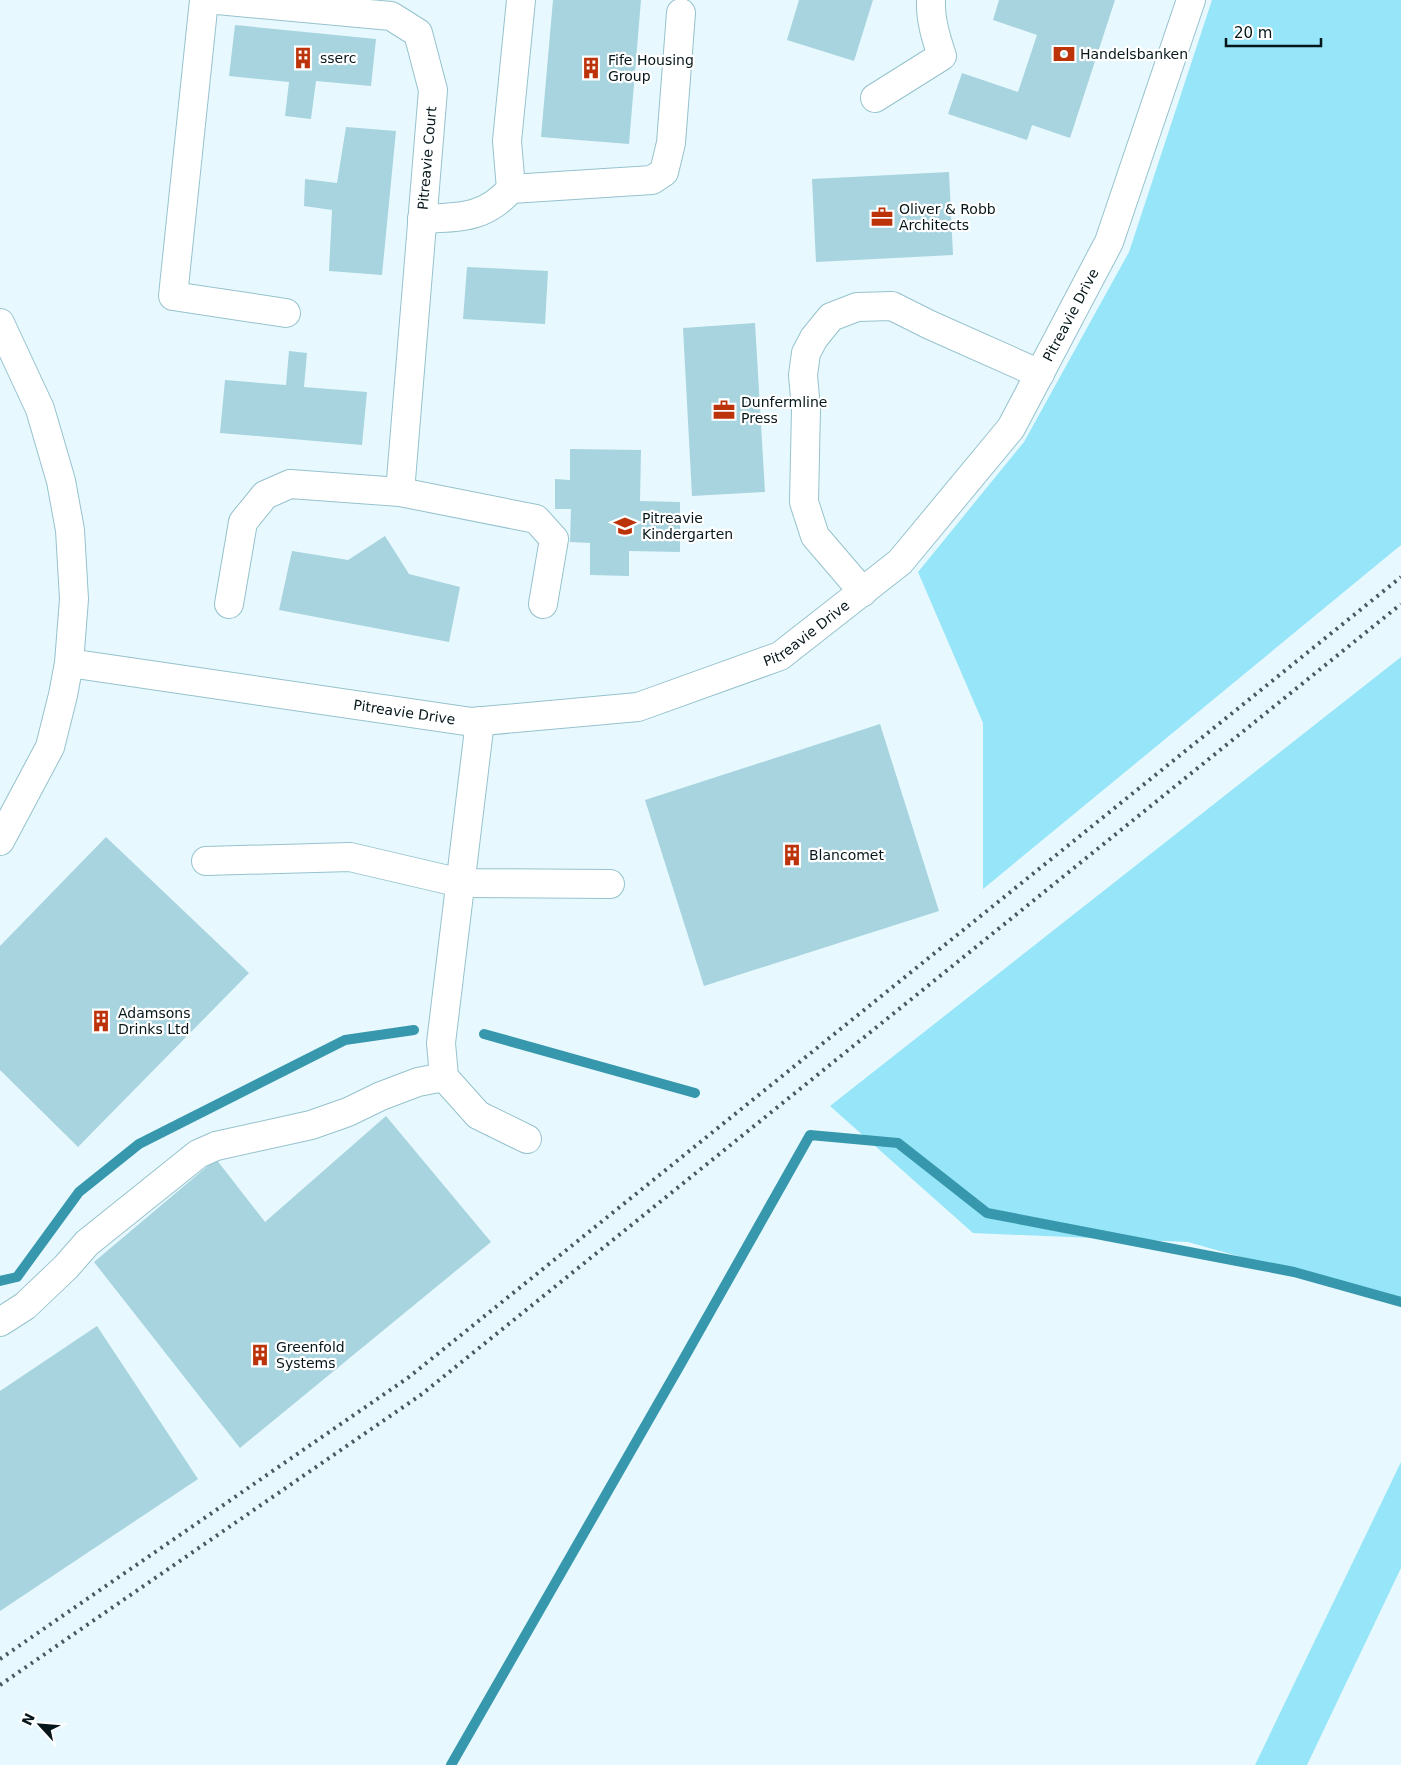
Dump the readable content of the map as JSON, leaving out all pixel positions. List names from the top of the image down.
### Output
{
  "streets": {
    "street": ["Pitreavie Court", "Pitreavie Drive"]
  },
  "places": {
    "bank": ["Handelsbanken"],
    "building": [
      "sserc",
      "Fife Housing Group",
      "Blancomet",
      "Adamsons Drinks Ltd",
      "Greenfold Systems"
    ],
    "office": ["Oliver & Robb Architects", "Dunfermline Press"],
    "school or university": ["Pitreavie Kindergarten"]
  },
  "scale_bar": "20 m",
  "north": "top left"
}
